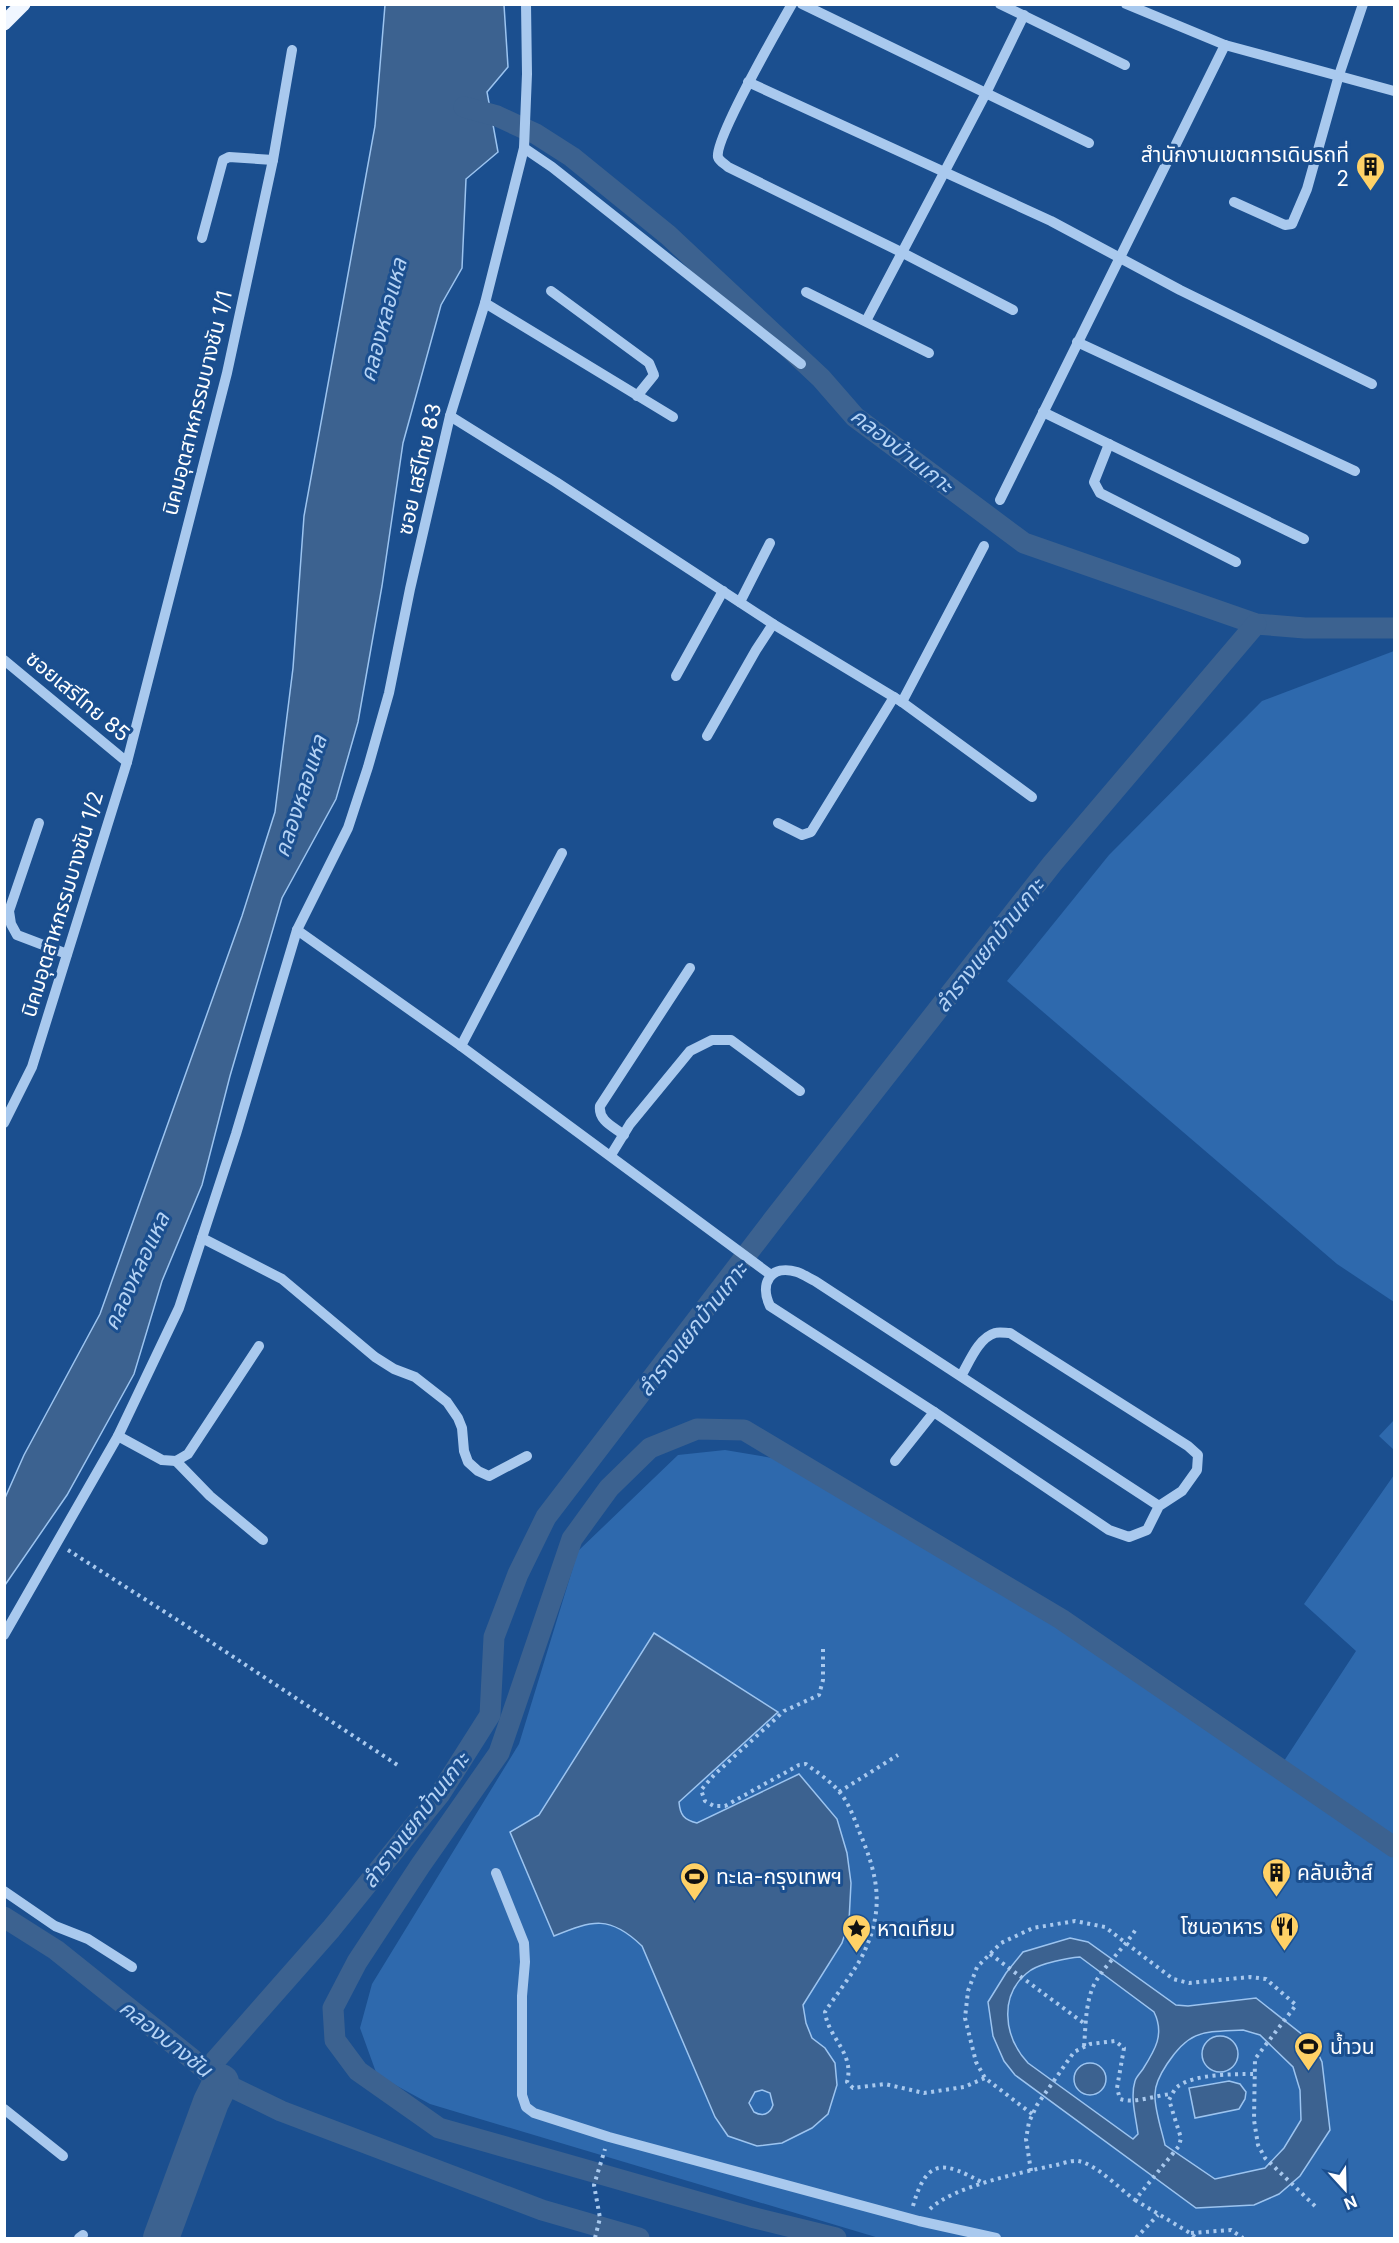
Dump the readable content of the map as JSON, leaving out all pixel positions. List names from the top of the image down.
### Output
{
  "streets": {
    "street": [
      "นิคมอุตสาหกรรมบางชัน 1/1",
      "ซอย เสรีไทย 83",
      "ซอยเสรีไทย 85",
      "นิคมอุตสาหกรรมบางชัน 1/2"
    ]
  },
  "crossings": [
    ["นิคมอุตสาหกรรมบางชัน 1/1", "ซอยเสรีไทย 85"],
    ["นิคมอุตสาหกรรมบางชัน 1/1", "นิคมอุตสาหกรรมบางชัน 1/2"],
    ["ซอยเสรีไทย 85", "นิคมอุตสาหกรรมบางชัน 1/2"]
  ],
  "water": [
    "คลองหลอแหล",
    "คลองบ้านเกาะ",
    "ลำรางแยกบ้านเกาะ",
    "คลองบางชัน"
  ],
  "places": {
    "building": ["สำนักงานเขตการเดินรถที่ 2", "คลับเฮ้าส์"],
    "sports": ["ทะเล-กรุงเทพฯ", "น้ำวน"],
    "restaurant": ["โซนอาหาร"],
    "place": ["หาดเทียม"]
  },
  "north": "bottom"
}
